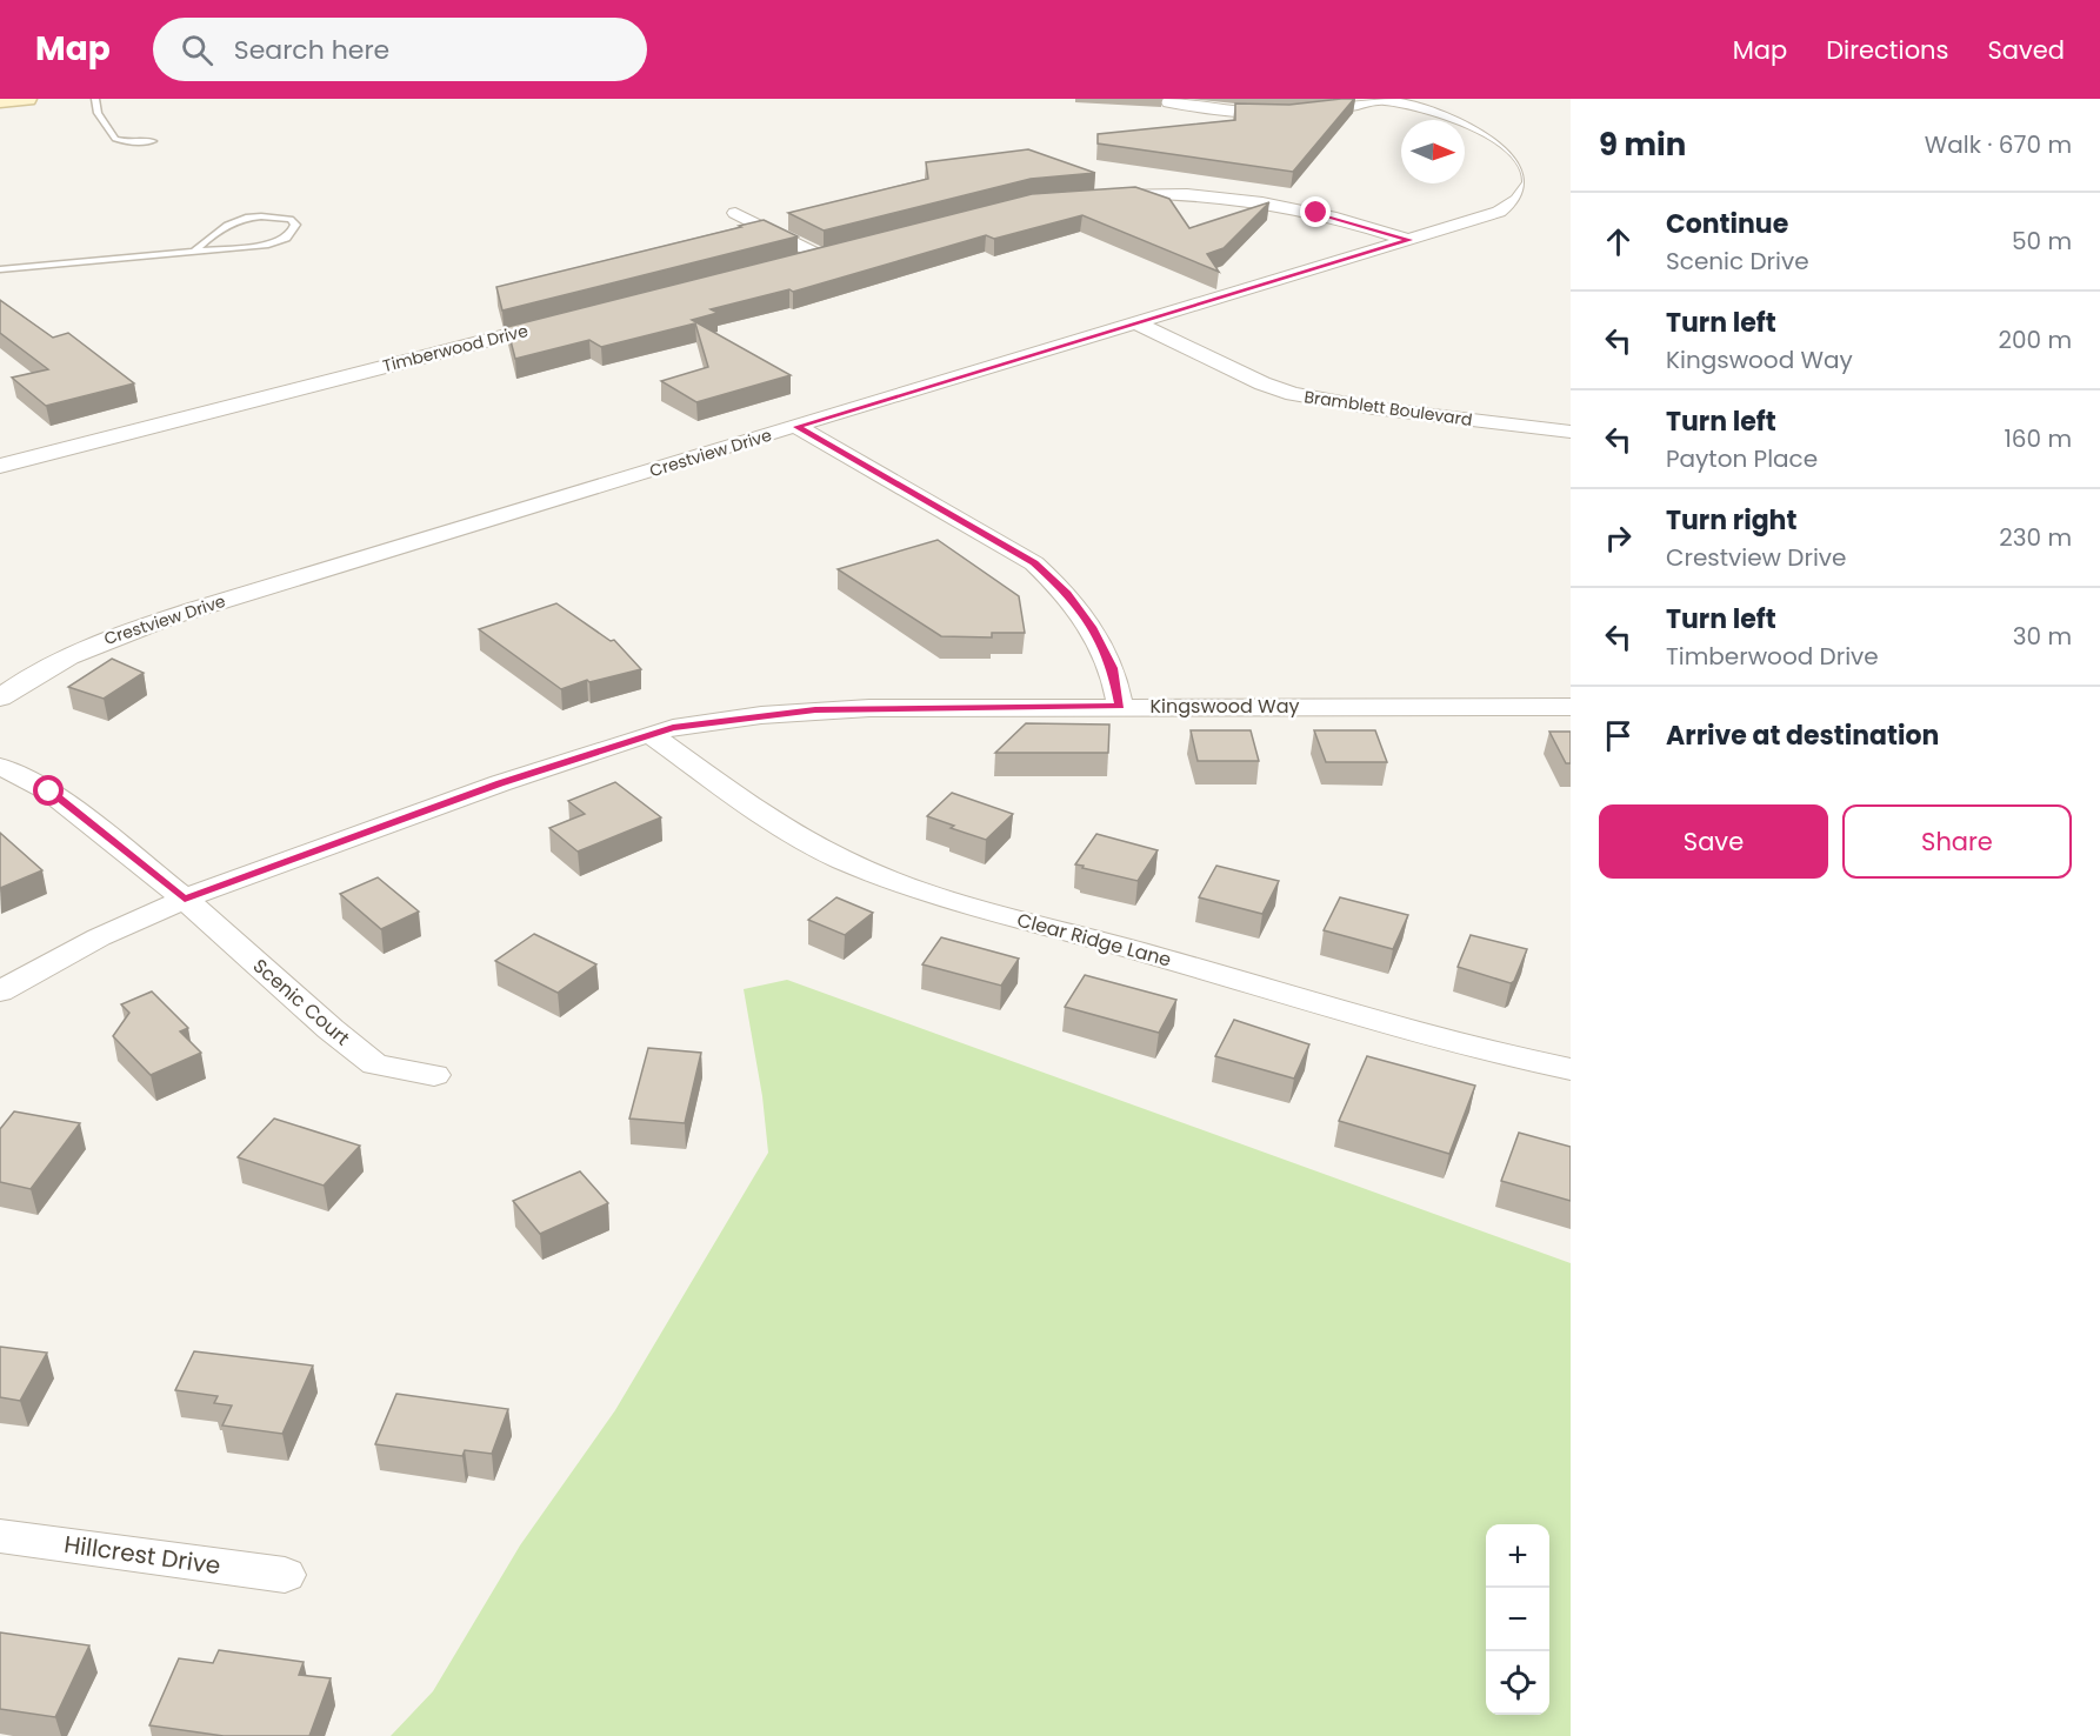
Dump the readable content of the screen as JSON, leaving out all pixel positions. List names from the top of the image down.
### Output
{
  "streets": {
    "street": [
      "Timberwood Drive",
      "Bramblett Boulevard",
      "Crestview Drive",
      "Kingswood Way",
      "Clear Ridge Lane",
      "Scenic Court",
      "Hillcrest Drive"
    ]
  },
  "crossings": [
    ["Bramblett Boulevard", "Crestview Drive"],
    ["Kingswood Way", "Clear Ridge Lane"],
    ["Kingswood Way", "Scenic Court"]
  ],
  "north": "right",
  "page": {
    "header": "Map",
    "search": "Search here",
    "nav": ["Map", "Directions", "Saved"],
    "heading": ["9 min", "Walk · 670 m"],
    "list": [
      ["Continue", "Scenic Drive", "50 m"],
      ["Turn left", "Kingswood Way", "200 m"],
      ["Turn left", "Payton Place", "160 m"],
      ["Turn right", "Crestview Drive", "230 m"],
      ["Turn left", "Timberwood Drive", "30 m"],
      "Arrive at destination"
    ],
    "buttons": ["Save", "Share"],
    "map_buttons": ["+", "−"]
  }
}
